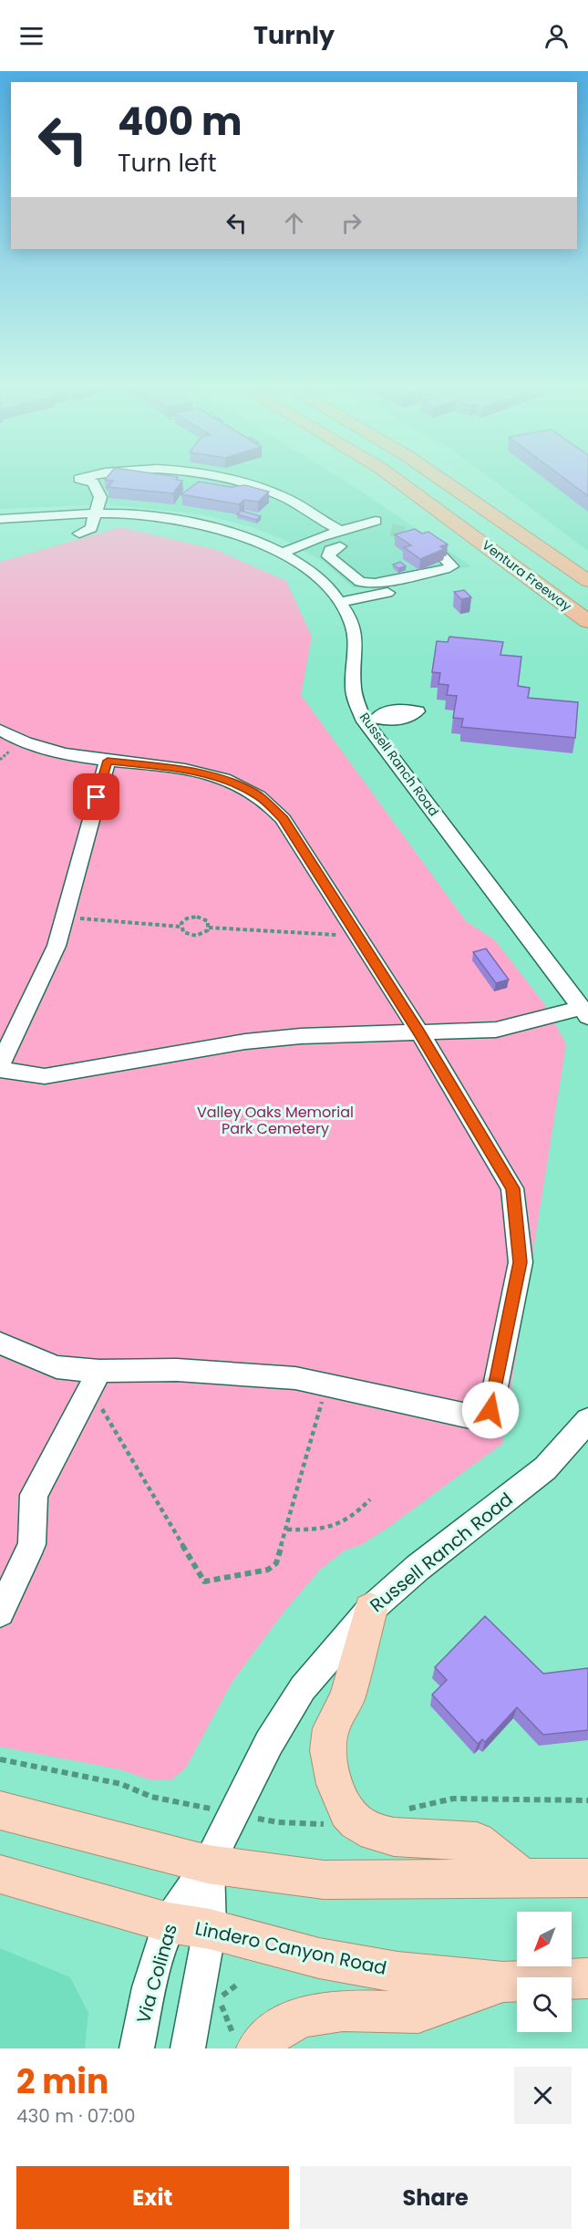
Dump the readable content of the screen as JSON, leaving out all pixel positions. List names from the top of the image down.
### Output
{
  "streets": {
    "highway": ["Ventura Freeway"],
    "main road": ["Lindero Canyon Road"],
    "street": ["Russell Ranch Road", "Via Colinas"]
  },
  "crossings": [
    ["Russell Ranch Road", "Via Colinas"],
    ["Lindero Canyon Road", "Via Colinas"]
  ],
  "parks": ["Valley Oaks Memorial Park Cemetery"],
  "north": "bottom left",
  "page": {
    "header": "Turnly",
    "turn": ["400 m", "Turn left"],
    "heading": ["2 min", "430 m · 07:00"],
    "buttons": ["Exit", "Share"]
  }
}
